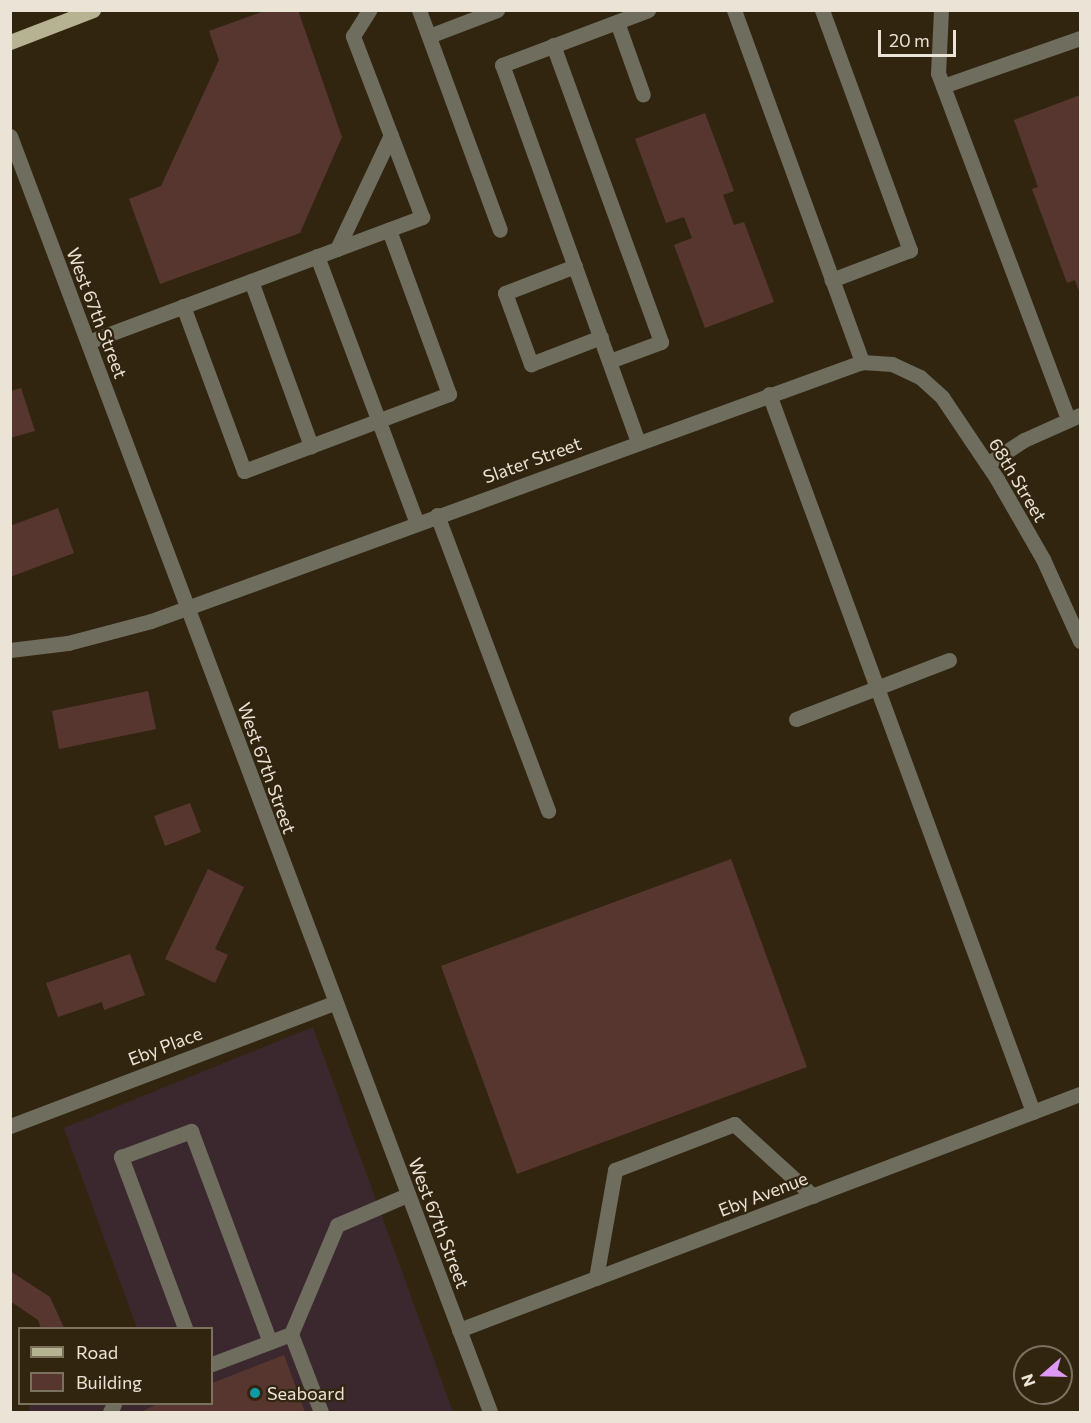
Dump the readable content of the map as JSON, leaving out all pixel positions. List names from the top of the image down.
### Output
{
  "streets": {
    "street": [
      "West 67th Street",
      "Slater Street",
      "68th Street",
      "Eby Place",
      "Eby Avenue"
    ]
  },
  "crossings": [
    ["West 67th Street", "Slater Street"],
    ["West 67th Street", "Eby Place"],
    ["West 67th Street", "Eby Avenue"],
    ["Slater Street", "68th Street"]
  ],
  "places": ["Seaboard"],
  "legend": ["Road", "Building"],
  "scale_bar": "20 m",
  "north": "left"
}
